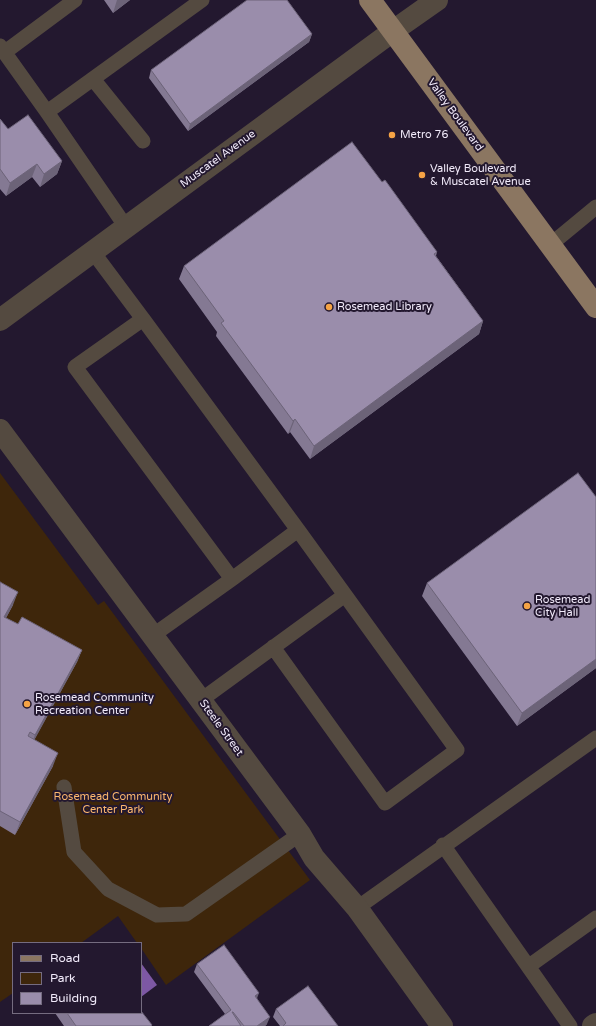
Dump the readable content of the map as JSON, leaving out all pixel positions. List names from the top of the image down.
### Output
{
  "streets": {
    "main road": ["Valley Boulevard"],
    "street": ["Muscatel Avenue", "Steele Street"]
  },
  "crossings": [
    ["Valley Boulevard", "Muscatel Avenue"]
  ],
  "parks": ["Rosemead Community Center Park"],
  "places": [
    "Metro 76",
    "Valley Boulevard & Muscatel Avenue",
    "Rosemead Library",
    "Rosemead City Hall",
    "Rosemead Community Recreation Center"
  ],
  "legend": ["Road", "Park", "Building"]
}
